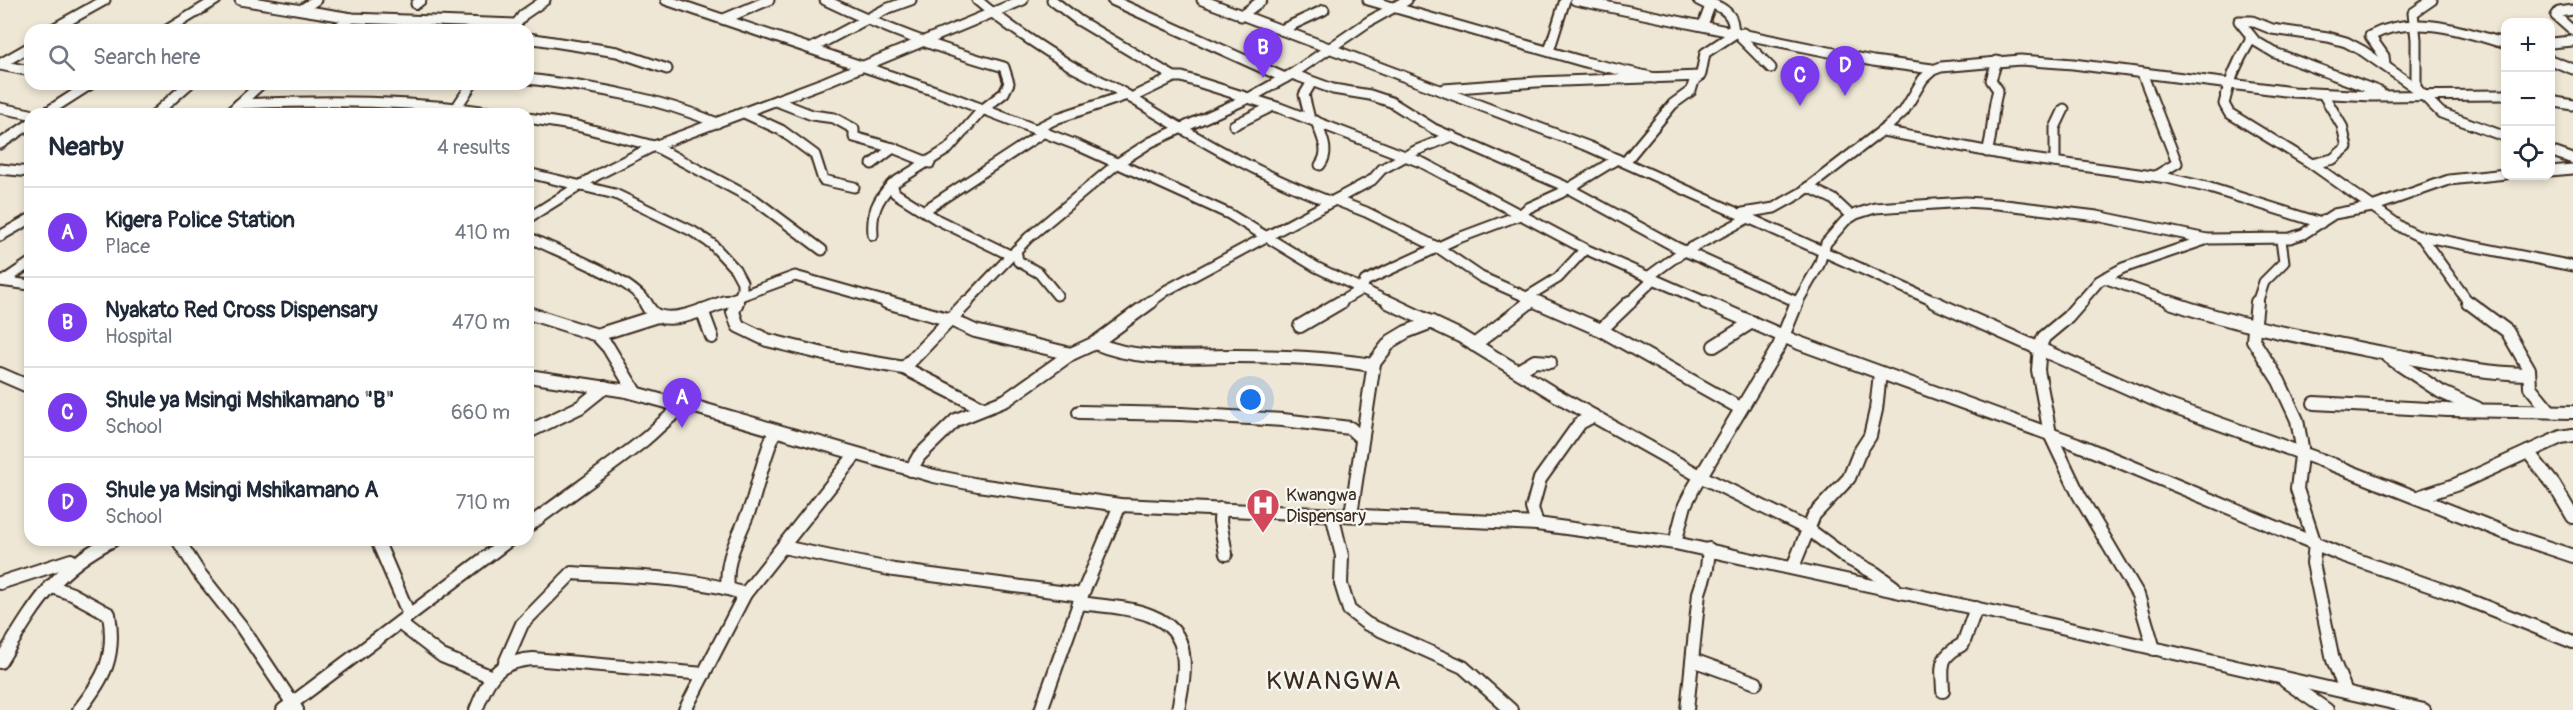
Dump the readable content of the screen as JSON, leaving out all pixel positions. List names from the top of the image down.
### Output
{
  "districts": ["KWANGWA"],
  "places": {
    "hospital": ["Kwangwa Dispensary"]
  },
  "page": {
    "map_buttons": ["+", "−"],
    "search": "Search here",
    "pins": [
      "B",
      "D",
      "C",
      "A"
    ],
    "heading": ["Nearby", "4 results"],
    "list": [
      {
        "mark": "A",
        "name": "Kigera Police Station",
        "note": "Place",
        "value": "410 m"
      },
      {
        "mark": "B",
        "name": "Nyakato Red Cross Dispensary",
        "note": "Hospital",
        "value": "470 m"
      },
      {
        "mark": "C",
        "name": "Shule ya Msingi Mshikamano \"B\"",
        "note": "School",
        "value": "660 m"
      },
      {
        "mark": "D",
        "name": "Shule ya Msingi Mshikamano A",
        "note": "School",
        "value": "710 m"
      }
    ]
  }
}
